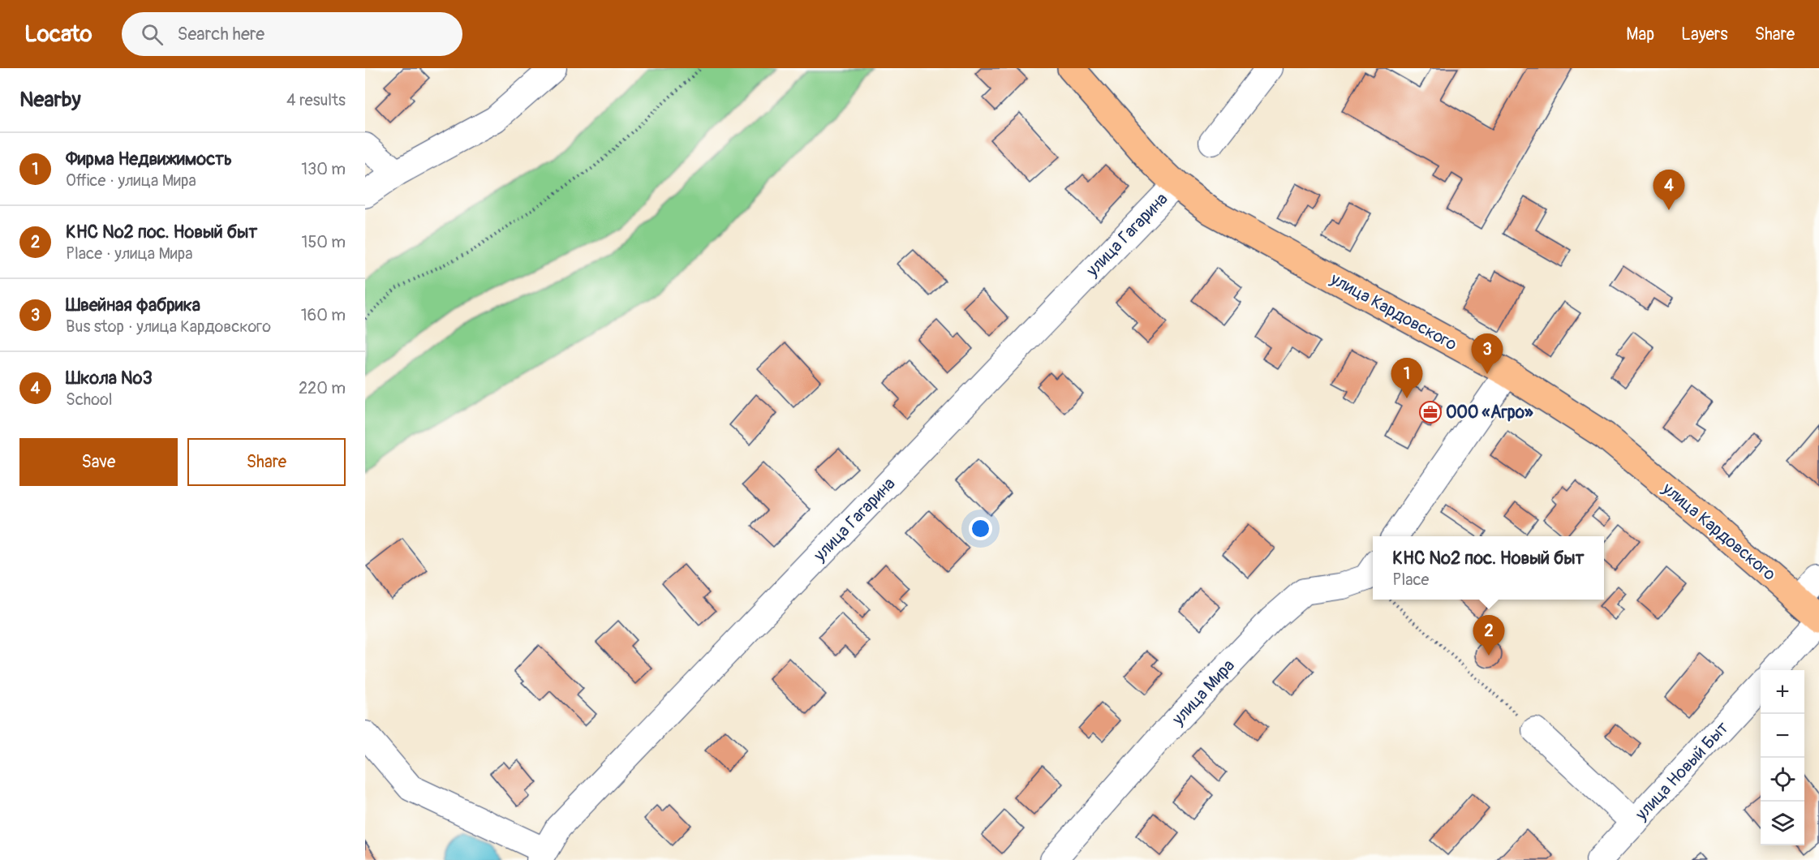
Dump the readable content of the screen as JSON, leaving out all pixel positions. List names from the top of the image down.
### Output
{
  "streets": {
    "main road": ["улица Кардовского"],
    "street": ["улица Гагарина", "улица Мира", "улица Новый Быт"]
  },
  "crossings": [
    ["улица Гагарина", "улица Кардовского"]
  ],
  "places": {
    "office": ["ООО «Агро»"]
  },
  "page": {
    "header": "Locato",
    "search": "Search here",
    "nav": ["Map", "Layers", "Share"],
    "heading": ["Nearby", "4 results"],
    "list": [
      {
        "mark": "1",
        "name": "Фирма Недвижимость",
        "note": "Office · улица Мира",
        "value": "130 m"
      },
      {
        "mark": "2",
        "name": "КНС №2 пос. Новый быт",
        "note": "Place · улица Мира",
        "value": "150 m"
      },
      {
        "mark": "3",
        "name": "Швейная фабрика",
        "note": "Bus stop · улица Кардовского",
        "value": "160 m"
      },
      {
        "mark": "4",
        "name": "Школа №3",
        "note": "School",
        "value": "220 m"
      }
    ],
    "pins": [
      "4",
      "3",
      "1",
      "2"
    ],
    "buttons": ["Save", "Share"],
    "popup": ["КНС №2 пос. Новый быт", "Place"],
    "map_buttons": ["+", "−"]
  }
}
